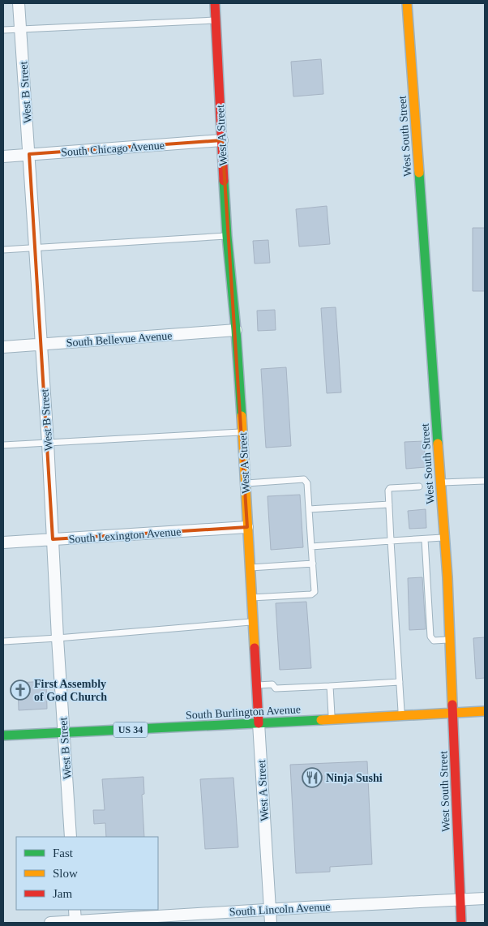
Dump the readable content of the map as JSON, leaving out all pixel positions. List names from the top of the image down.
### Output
{
  "streets": {
    "main road": [
      "West A Street",
      "West South Street",
      "South Burlington Avenue",
      "US 34"
    ],
    "street": [
      "West B Street",
      "South Chicago Avenue",
      "South Bellevue Avenue",
      "South Lexington Avenue",
      "South Lincoln Avenue"
    ]
  },
  "crossings": [
    ["West B Street", "South Chicago Avenue"],
    ["West B Street", "South Bellevue Avenue"],
    ["West B Street", "South Lexington Avenue"],
    ["West B Street", "South Burlington Avenue"],
    ["West A Street", "South Chicago Avenue"],
    ["West A Street", "South Bellevue Avenue"],
    ["West A Street", "South Lexington Avenue"],
    ["West A Street", "South Burlington Avenue"],
    ["West A Street", "South Lincoln Avenue"],
    ["West South Street", "South Burlington Avenue"],
    ["West South Street", "South Lincoln Avenue"]
  ],
  "places": {
    "church": ["First Assembly of God Church"],
    "restaurant": ["Ninja Sushi"]
  },
  "legend": ["Fast", "Slow", "Jam"]
}
